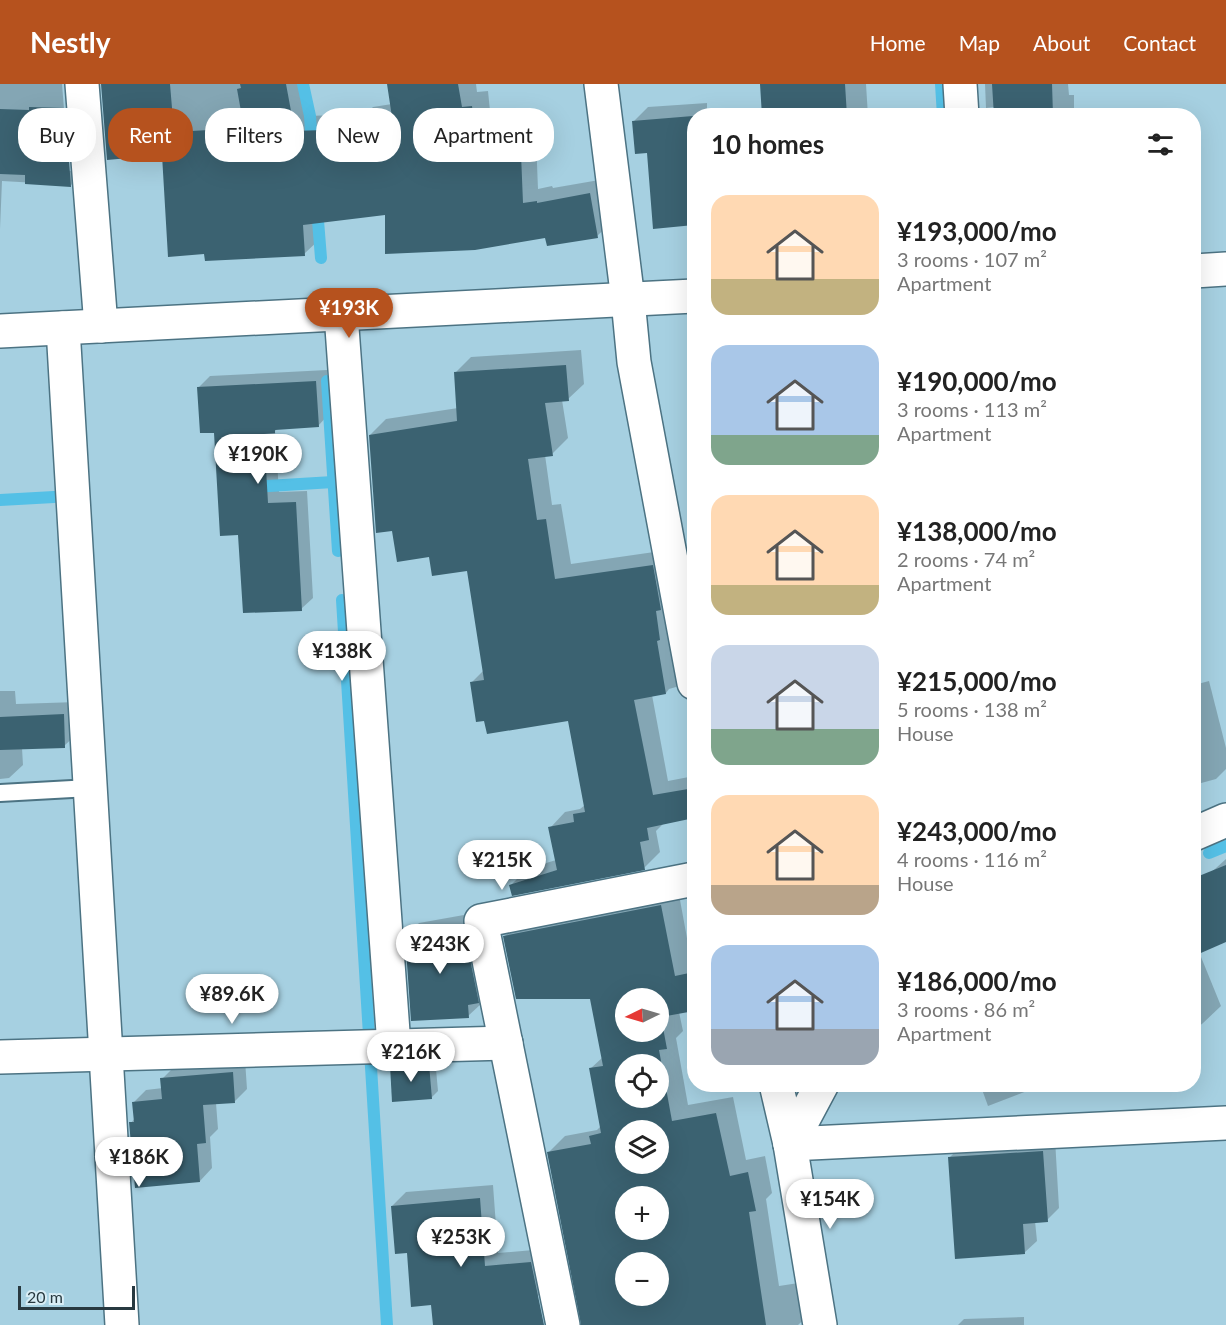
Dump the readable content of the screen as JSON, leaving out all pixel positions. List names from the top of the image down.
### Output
{
  "scale_bar": "20 m",
  "north": "left",
  "page": {
    "header": "Nestly",
    "nav": [
      "Home",
      "Map",
      "About",
      "Contact"
    ],
    "chip": [
      "Buy",
      "Rent",
      "Filters",
      "New",
      "Apartment"
    ],
    "heading": "10 homes",
    "list": [
      {
        "name": "¥193,000/mo",
        "note": "3 rooms · 107 m² · Apartment"
      },
      {
        "name": "¥190,000/mo",
        "note": "3 rooms · 113 m² · Apartment"
      },
      {
        "name": "¥138,000/mo",
        "note": "2 rooms · 74 m² · Apartment"
      },
      {
        "name": "¥215,000/mo",
        "note": "5 rooms · 138 m² · House"
      },
      {
        "name": "¥243,000/mo",
        "note": "4 rooms · 116 m² · House"
      },
      {
        "name": "¥186,000/mo",
        "note": "3 rooms · 86 m² · Apartment"
      }
    ],
    "price": [
      "¥193K",
      "¥190K",
      "¥138K",
      "¥215K",
      "¥243K",
      "¥89.6K",
      "¥216K",
      "¥186K",
      "¥154K",
      "¥253K"
    ],
    "map_buttons": ["+", "−"],
    "scale": "20 m"
  }
}
